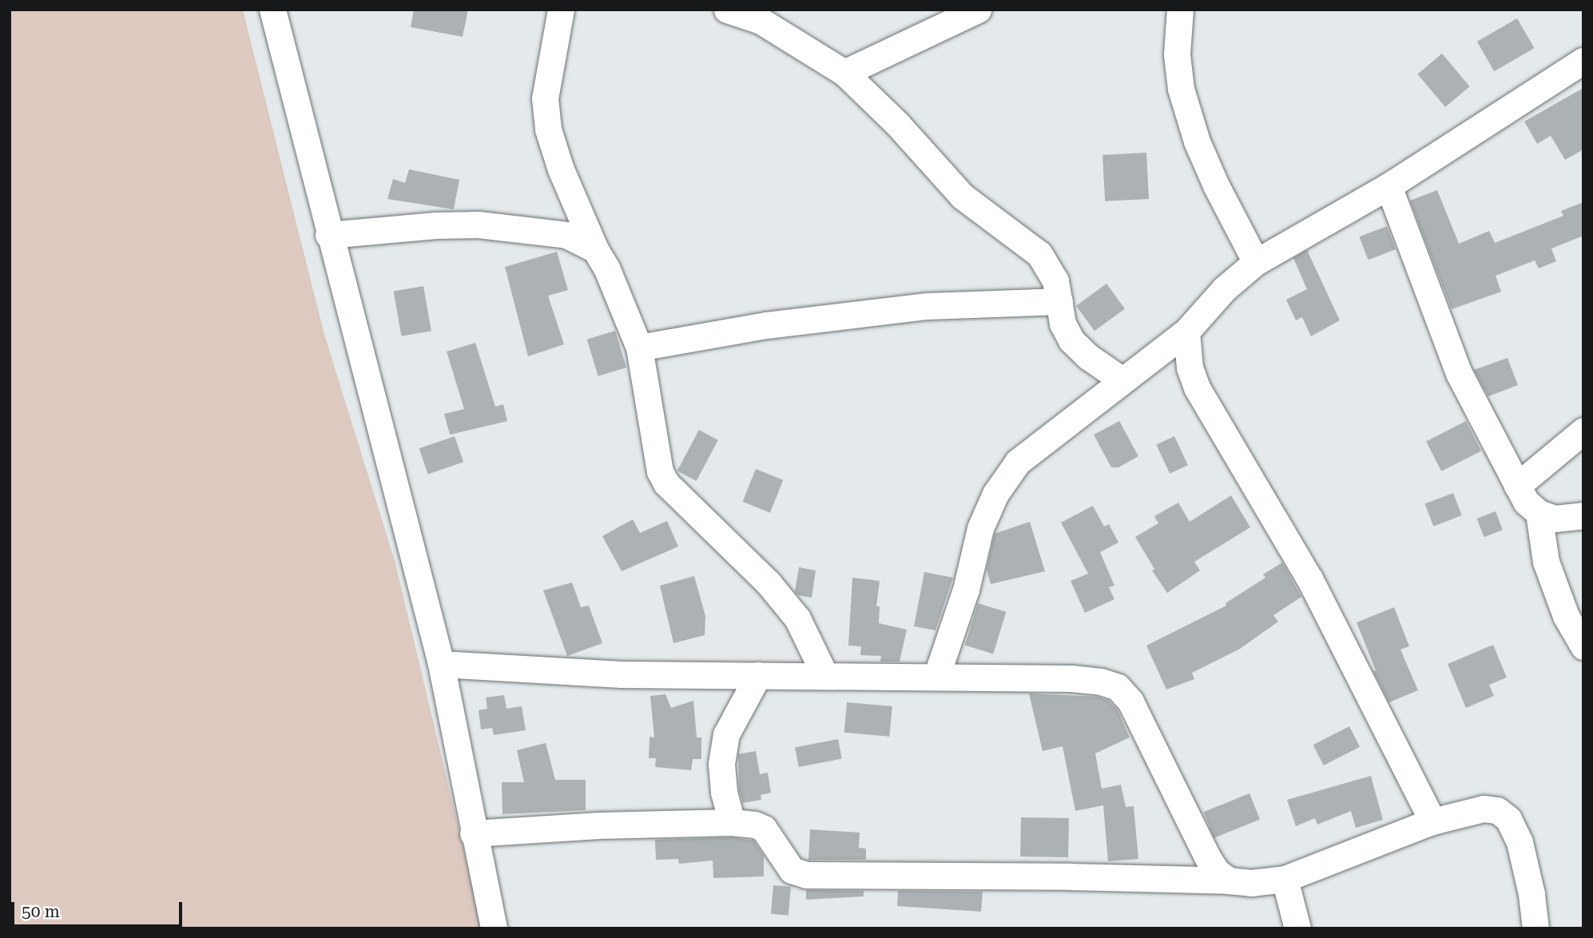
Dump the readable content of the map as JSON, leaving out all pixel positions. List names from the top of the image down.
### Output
{
  "scale_bar": "50 m"
}
